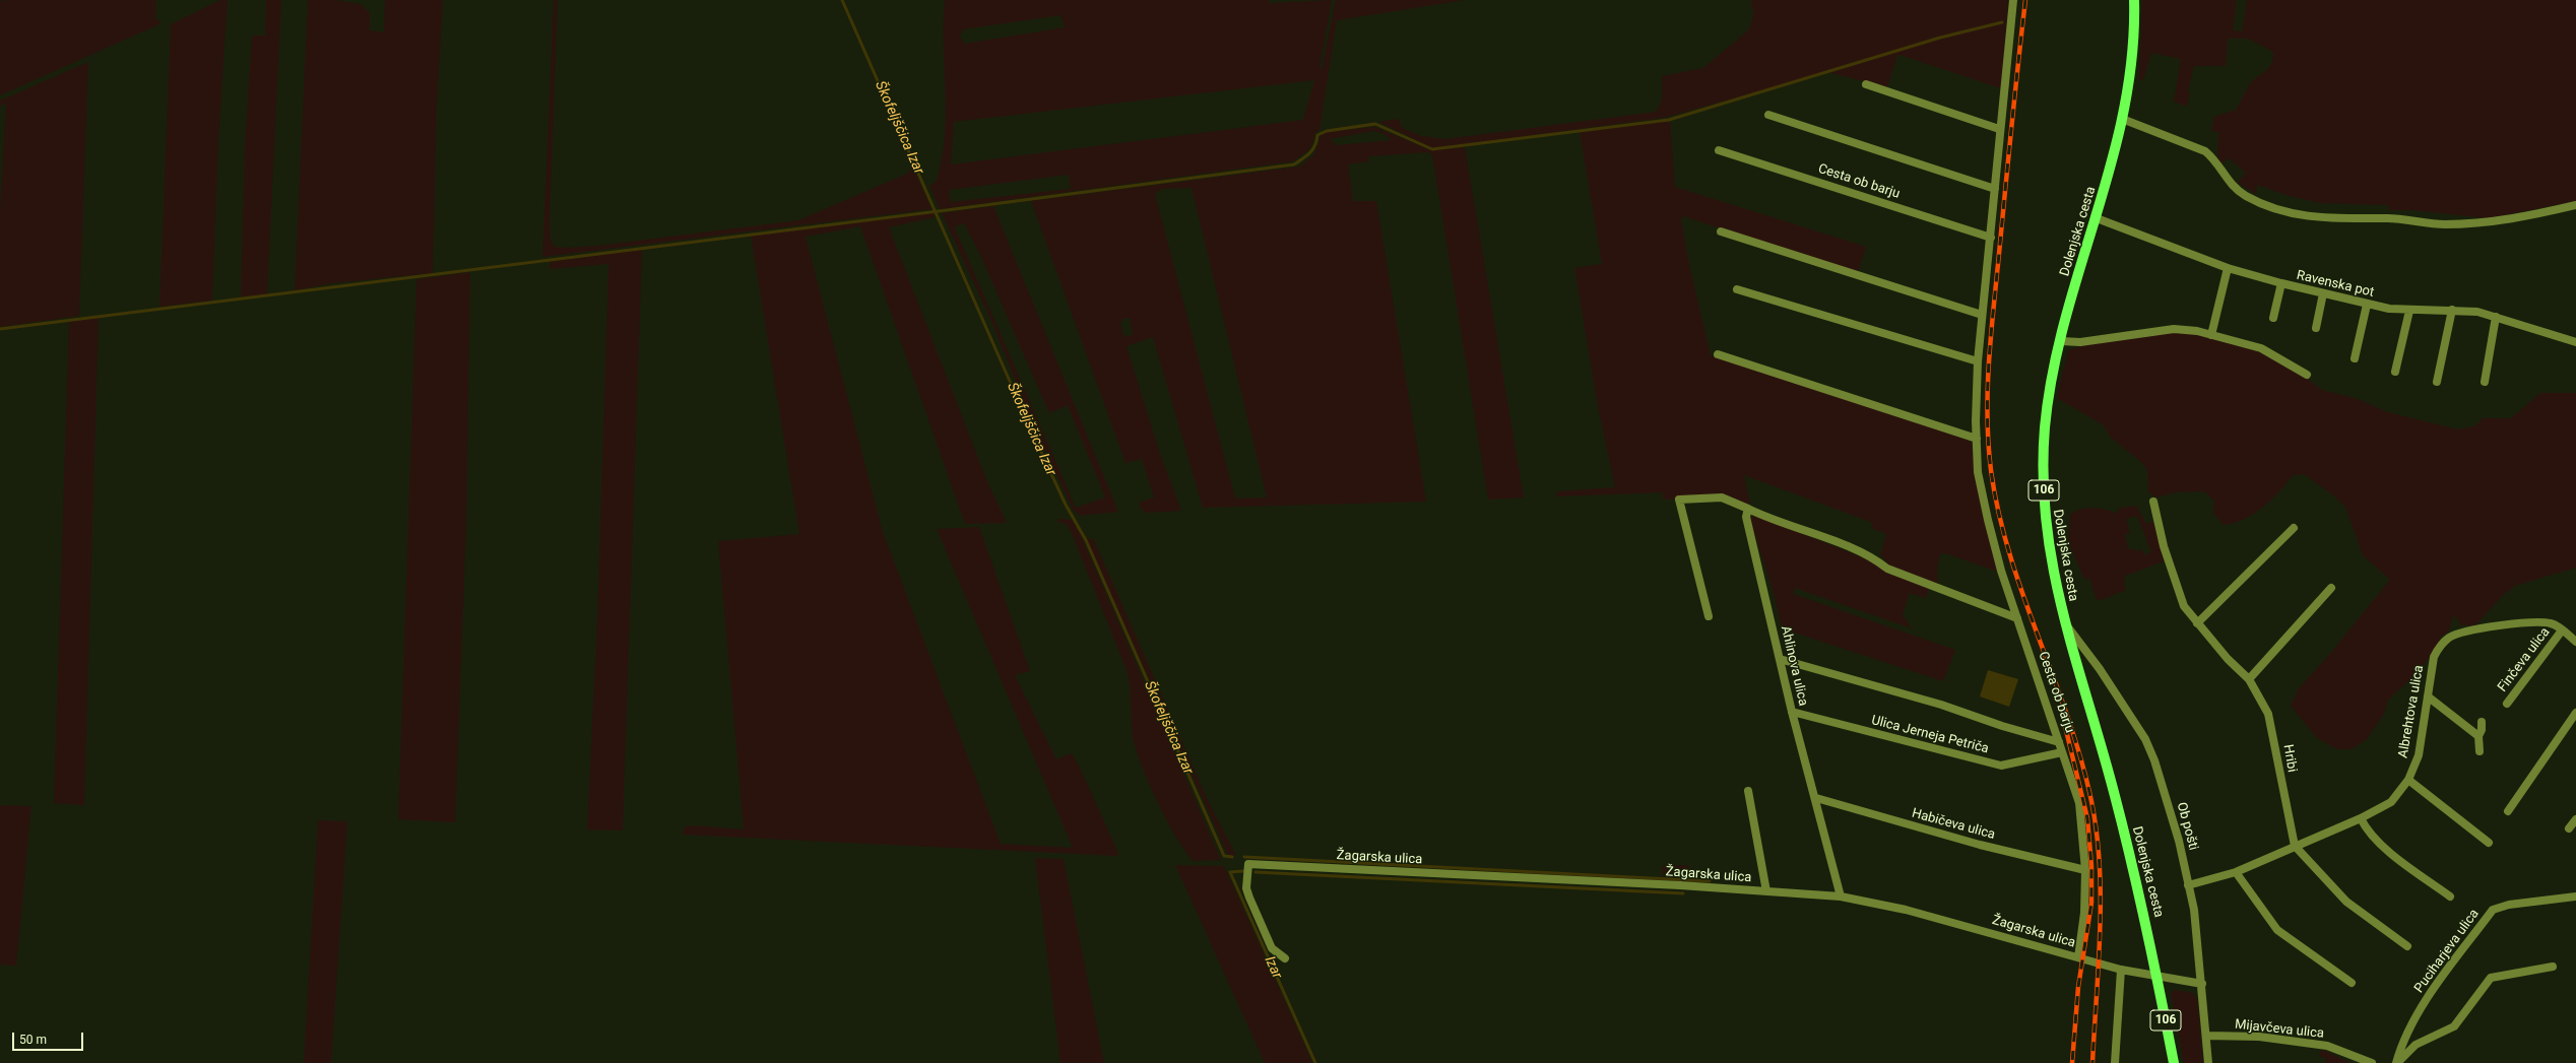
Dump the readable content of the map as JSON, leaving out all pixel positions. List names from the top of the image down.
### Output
{
  "streets": {
    "main road": ["Dolenjska cesta", "106"],
    "street": [
      "Cesta ob barju",
      "Ravenska pot",
      "Finčeva ulica",
      "Ahlinova ulica",
      "Albrehtova ulica",
      "Ulica Jerneja Petriča",
      "Hribi",
      "Habičeva ulica",
      "Ob pošti",
      "Žagarska ulica",
      "Puciharjeva ulica",
      "Mijavčeva ulica"
    ]
  },
  "crossings": [
    ["Cesta ob barju", "Ulica Jerneja Petriča"],
    ["Cesta ob barju", "Habičeva ulica"],
    ["Cesta ob barju", "Žagarska ulica"],
    ["Dolenjska cesta", "Ravenska pot"],
    ["Dolenjska cesta", "Ob pošti"],
    ["Dolenjska cesta", "Žagarska ulica"],
    ["Finčeva ulica", "Albrehtova ulica"],
    ["Ahlinova ulica", "Ulica Jerneja Petriča"],
    ["Ahlinova ulica", "Habičeva ulica"],
    ["Ahlinova ulica", "Žagarska ulica"],
    ["Albrehtova ulica", "Hribi"],
    ["Albrehtova ulica", "Ob pošti"],
    ["Ob pošti", "Žagarska ulica"],
    ["Ob pošti", "Mijavčeva ulica"]
  ],
  "water": ["Škofeljščica Izar", "Izar"],
  "scale_bar": "50 m"
}
